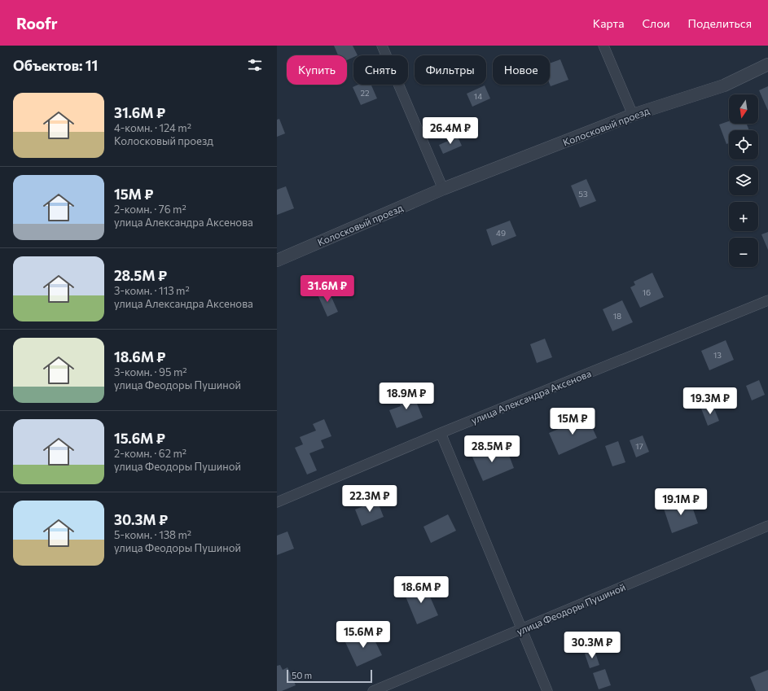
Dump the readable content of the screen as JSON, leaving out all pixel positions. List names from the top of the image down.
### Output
{
  "streets": {
    "street": ["Колосковый проезд", "улица Александра Аксенова", "улица Феодоры Пушиной"]
  },
  "house_numbers": [
    "22",
    "14",
    "53",
    "49",
    "16",
    "18",
    "13",
    "17"
  ],
  "scale_bar": "50 m",
  "north": "bottom",
  "page": {
    "header": "Roofr",
    "nav": ["Карта", "Слои", "Поделиться"],
    "heading": "Объектов: 11",
    "chip": [
      "Купить",
      "Снять",
      "Фильтры",
      "Новое"
    ],
    "list": [
      {
        "name": "31.6M ₽",
        "note": "4-комн. · 124 m² · Колосковый проезд"
      },
      {
        "name": "15M ₽",
        "note": "2-комн. · 76 m² · улица Александра Аксенова"
      },
      {
        "name": "28.5M ₽",
        "note": "3-комн. · 113 m² · улица Александра Аксенова"
      },
      {
        "name": "18.6M ₽",
        "note": "3-комн. · 95 m² · улица Феодоры Пушиной"
      },
      {
        "name": "15.6M ₽",
        "note": "2-комн. · 62 m² · улица Феодоры Пушиной"
      },
      {
        "name": "30.3M ₽",
        "note": "5-комн. · 138 m² · улица Феодоры Пушиной"
      }
    ],
    "map_buttons": ["+", "−"],
    "price": [
      "26.4M ₽",
      "31.6M ₽",
      "18.9M ₽",
      "19.3M ₽",
      "15M ₽",
      "28.5M ₽",
      "22.3M ₽",
      "19.1M ₽",
      "18.6M ₽",
      "15.6M ₽",
      "30.3M ₽"
    ],
    "scale": "50 m"
  }
}
